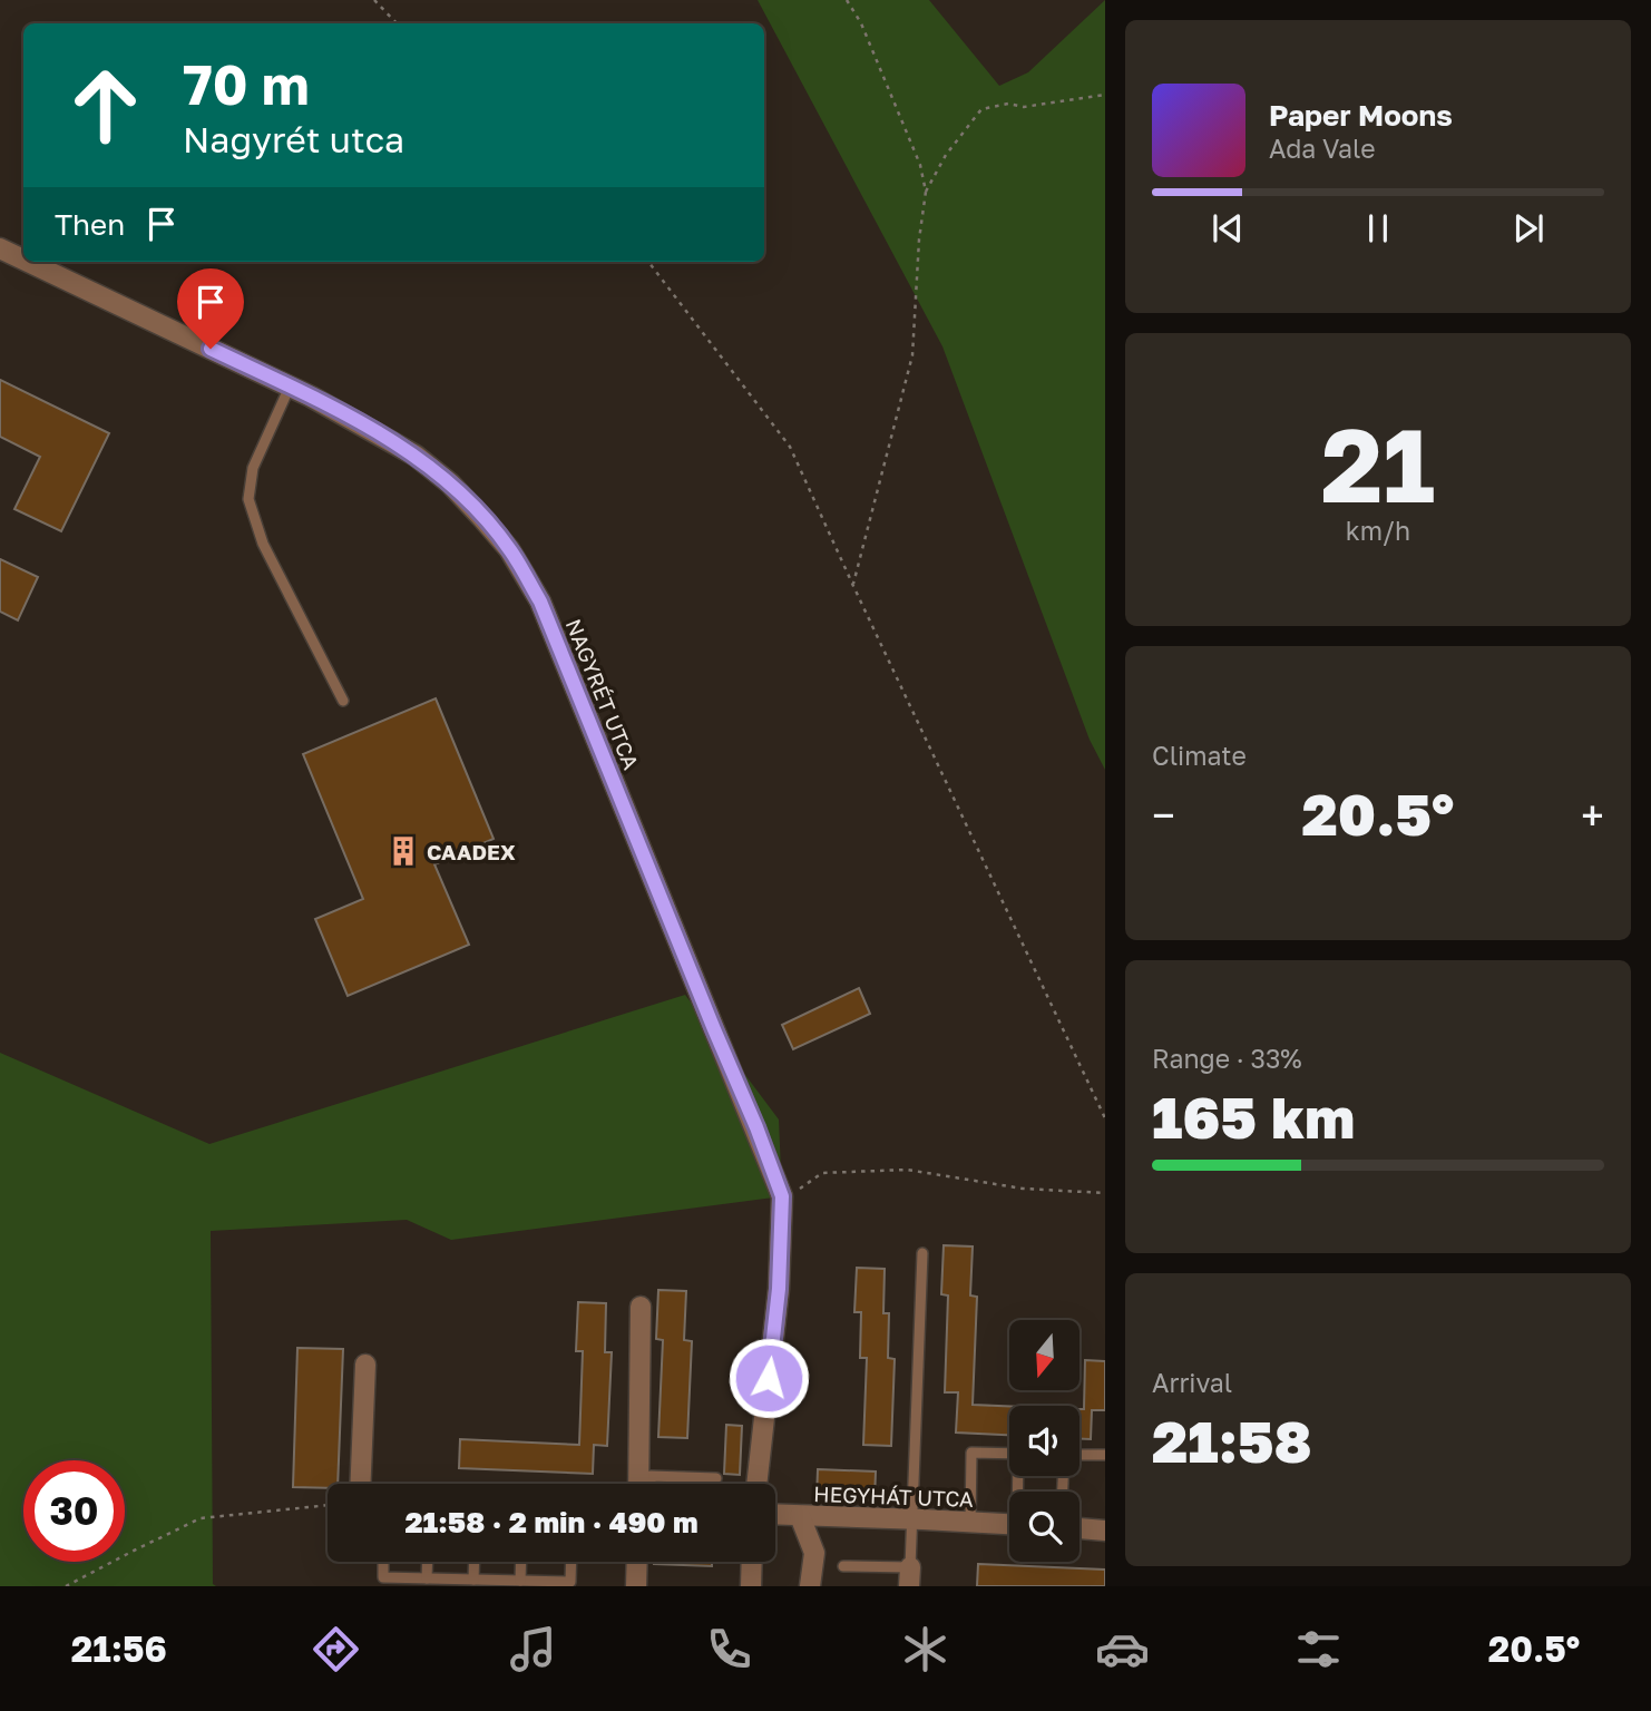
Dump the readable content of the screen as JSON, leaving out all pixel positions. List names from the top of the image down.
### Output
{
  "streets": {
    "street": ["NAGYRÉT UTCA", "HEGYHÁT UTCA"]
  },
  "places": {
    "building": ["CAADEX"]
  },
  "north": "bottom",
  "page": {
    "turn": ["70 m", "Nagyrét utca"],
    "song": ["Paper Moons", "Ada Vale"],
    "then": "Then",
    "tile": [
      ["21", "km/h"],
      "Climate",
      ["Range · 33%", "165 km"],
      ["Arrival", "21:58"]
    ],
    "heat": ["−", "20.5°", "+"],
    "limit": "30",
    "trip": "21:58 · 2 min · 490 m",
    "tabs": ["21:56", "20.5°"]
  }
}
